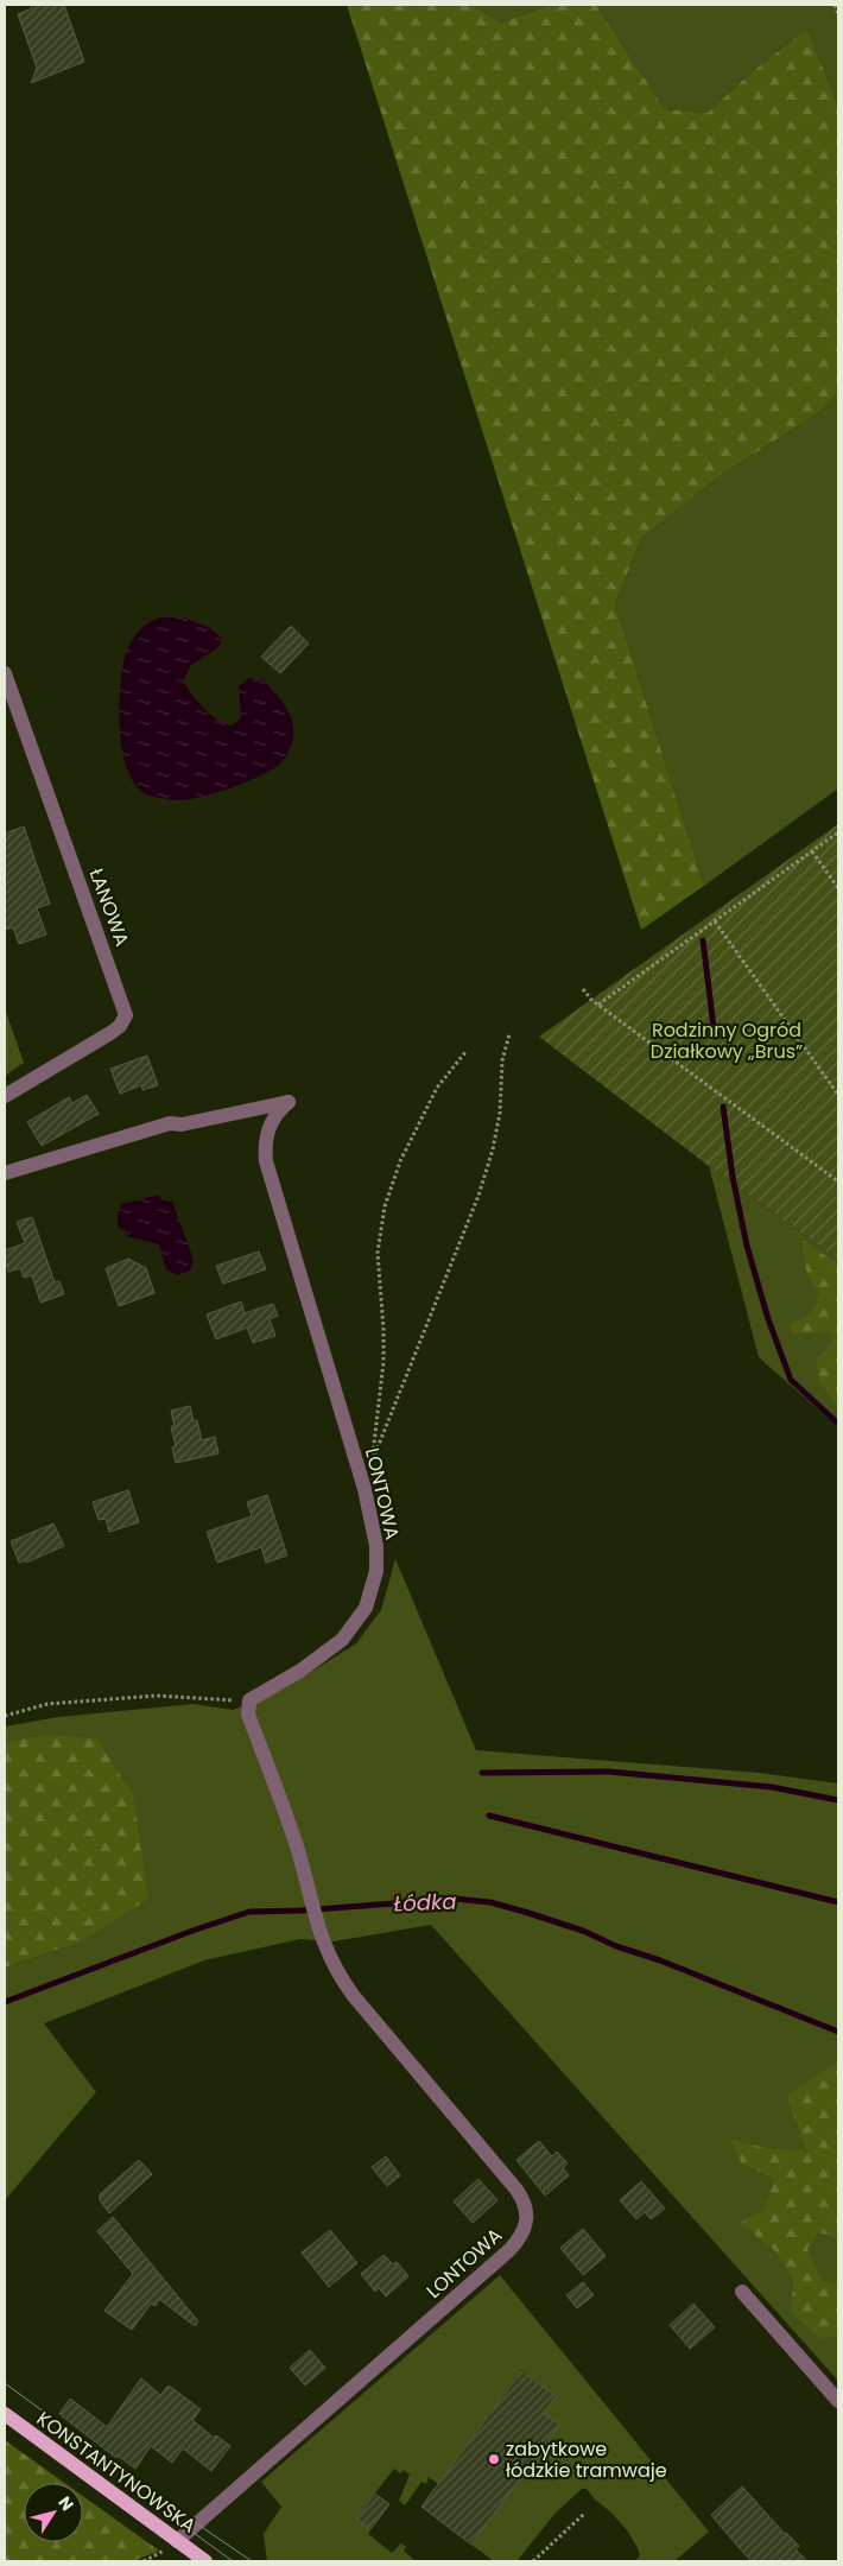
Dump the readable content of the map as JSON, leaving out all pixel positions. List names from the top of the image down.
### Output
{
  "streets": {
    "main road": ["KONSTANTYNOWSKA"],
    "street": ["ŁANOWA", "LONTOWA"]
  },
  "crossings": [
    ["LONTOWA", "KONSTANTYNOWSKA"]
  ],
  "water": ["Łódka"],
  "parks": ["Rodzinny Ogród Działkowy „Brus”"],
  "places": ["zabytkowe łódzkie tramwaje"],
  "north": "top right"
}
